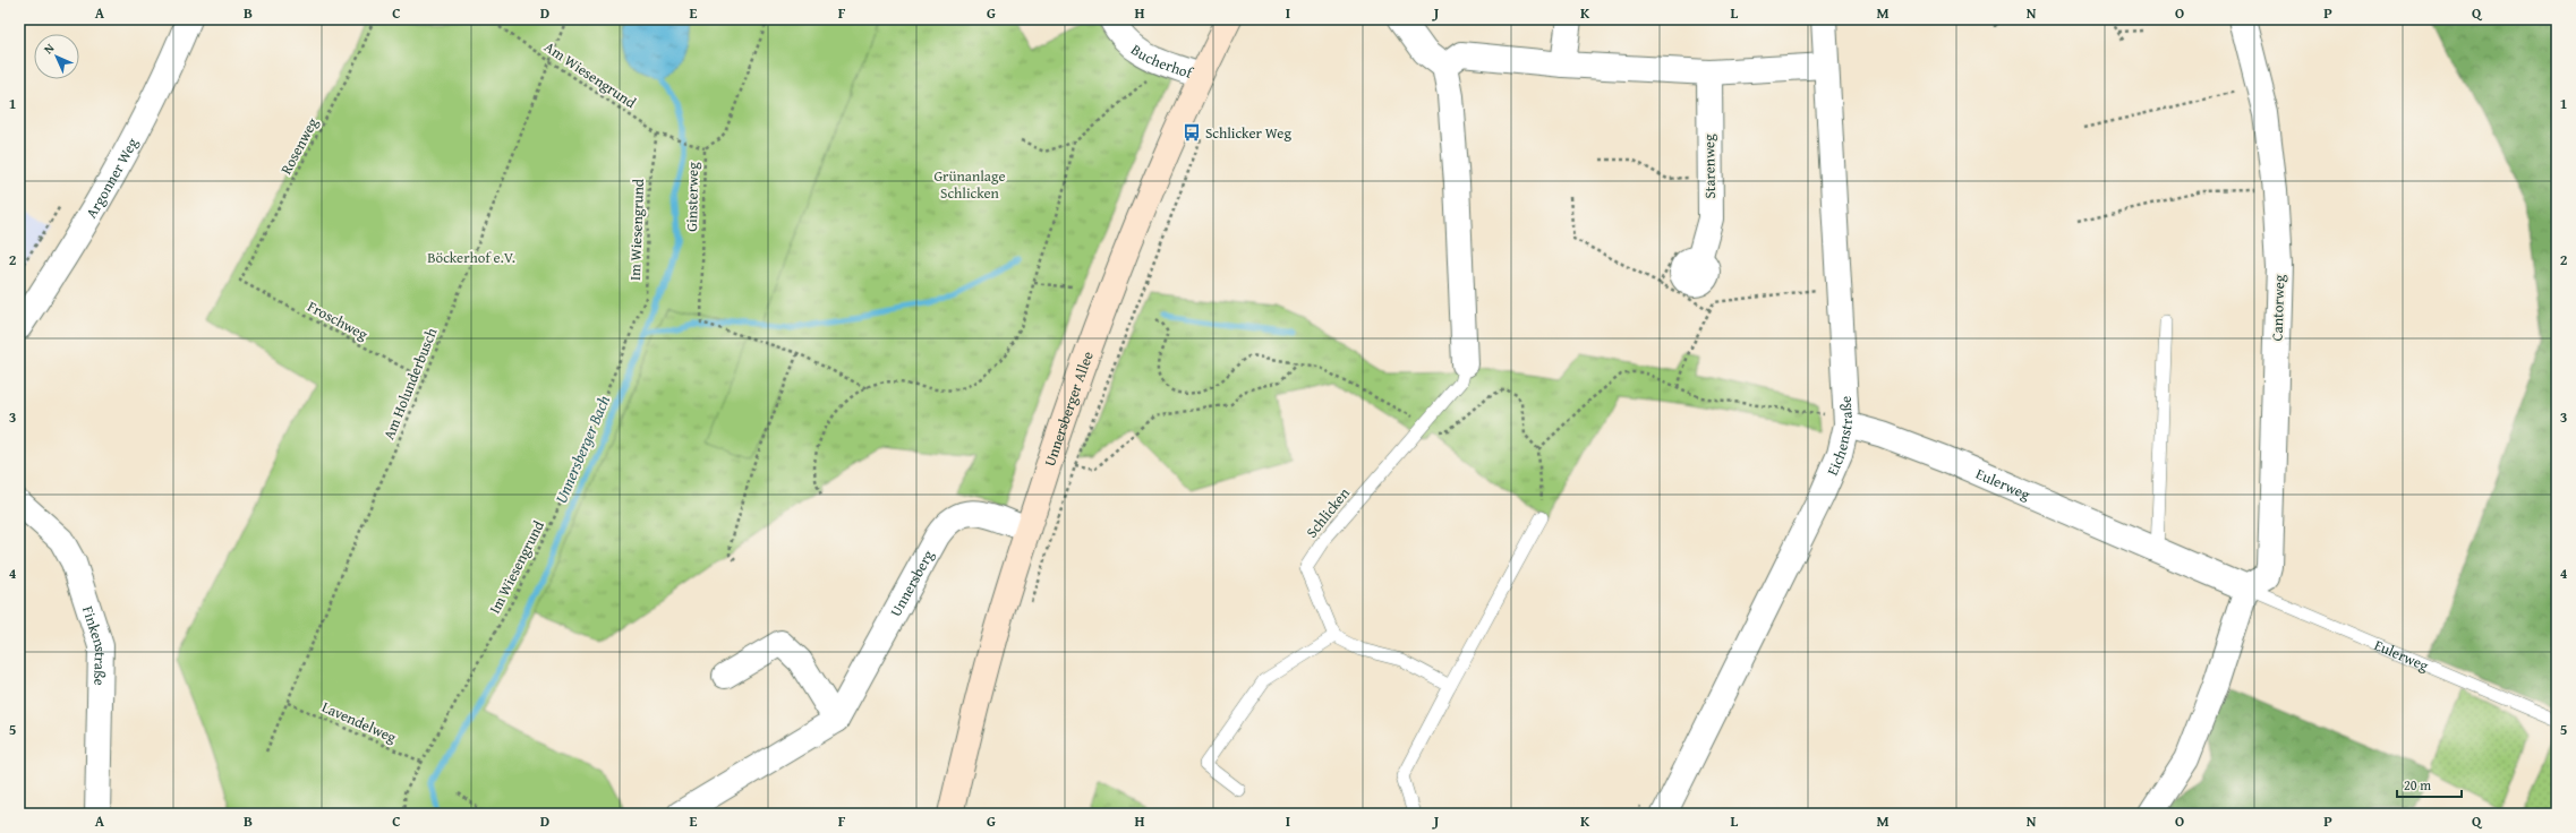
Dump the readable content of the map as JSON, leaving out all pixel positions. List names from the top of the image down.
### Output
{
  "streets": {
    "main road": ["Unnersberger Allee"],
    "street": [
      "Bucherhof",
      "Starenweg",
      "Argonner Weg",
      "Cantorweg",
      "Eichenstraße",
      "Eulerweg",
      "Unnersberg",
      "Finkenstraße"
    ],
    "lane": ["Schlicken"],
    "path": [
      "Am Wiesengrund",
      "Rosenweg",
      "Ginsterweg",
      "Im Wiesengrund",
      "Froschweg",
      "Am Holunderbusch",
      "Lavendelweg"
    ]
  },
  "crossings": [
    ["Bucherhof", "Unnersberger Allee"],
    ["Am Wiesengrund", "Ginsterweg"],
    ["Am Wiesengrund", "Im Wiesengrund"],
    ["Am Wiesengrund", "Am Holunderbusch"],
    ["Rosenweg", "Froschweg"],
    ["Im Wiesengrund", "Lavendelweg"],
    ["Cantorweg", "Eulerweg"],
    ["Froschweg", "Am Holunderbusch"],
    ["Am Holunderbusch", "Lavendelweg"],
    ["Unnersberger Allee", "Unnersberg"],
    ["Eichenstraße", "Eulerweg"]
  ],
  "water": ["Unnersberger Bach"],
  "parks": ["Grünanlage Schlicken", "Böckerhof e.V."],
  "places": {
    "bus stop": ["Schlicker Weg"]
  },
  "scale_bar": "20 m",
  "north": "top left",
  "grid": {
    "columns": [
      "A",
      "B",
      "C",
      "D",
      "E",
      "F",
      "G",
      "H",
      "I",
      "J",
      "K",
      "L",
      "M",
      "N",
      "O",
      "P",
      "Q"
    ],
    "rows": [
      "1",
      "2",
      "3",
      "4",
      "5"
    ]
  }
}
